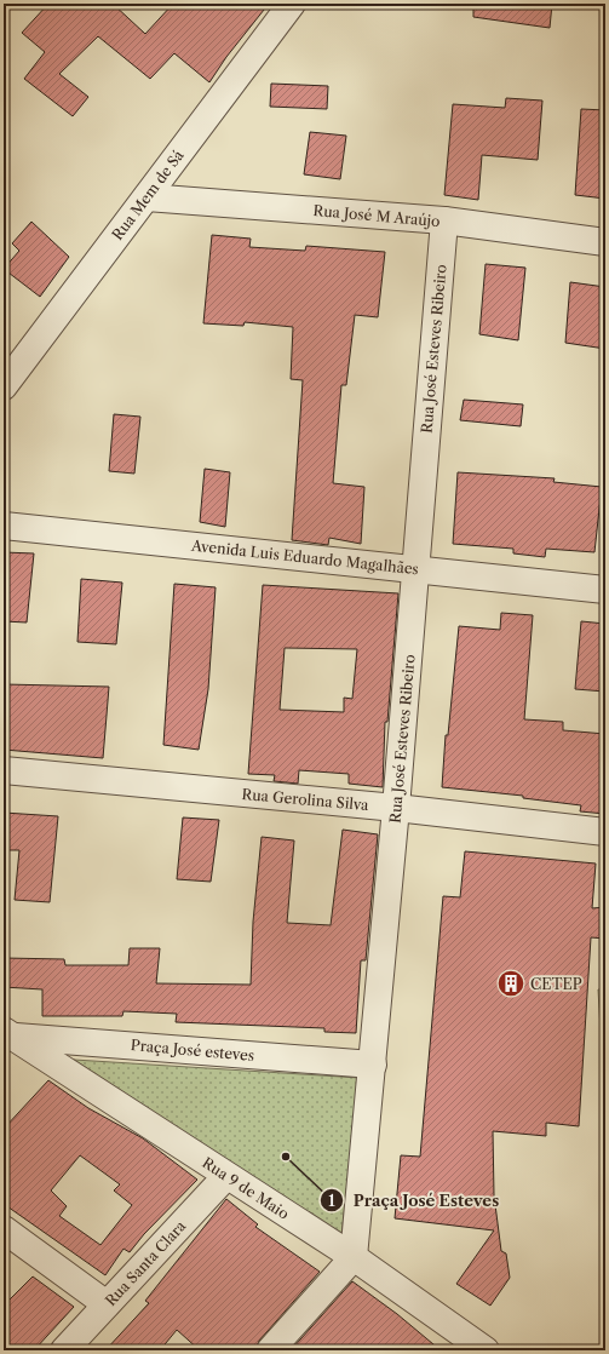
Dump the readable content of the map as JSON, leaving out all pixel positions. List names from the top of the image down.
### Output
{
  "streets": {
    "street": [
      "Rua Mem de Sá",
      "Rua José M Araújo",
      "Rua José Esteves Ribeiro",
      "Avenida Luis Eduardo Magalhães",
      "Rua Gerolina Silva",
      "Praça José esteves",
      "Rua 9 de Maio",
      "Rua Santa Clara"
    ]
  },
  "crossings": [
    ["Rua Mem de Sá", "Rua José M Araújo"],
    ["Rua José M Araújo", "Rua José Esteves Ribeiro"],
    ["Rua José Esteves Ribeiro", "Avenida Luis Eduardo Magalhães"],
    ["Rua José Esteves Ribeiro", "Rua Gerolina Silva"],
    ["Rua José Esteves Ribeiro", "Praça José esteves"],
    ["Rua José Esteves Ribeiro", "Rua 9 de Maio"],
    ["Praça José esteves", "Rua 9 de Maio"],
    ["Rua 9 de Maio", "Rua Santa Clara"]
  ],
  "places": {
    "building": ["CETEP"],
    "other": ["Praça José Esteves"]
  }
}
